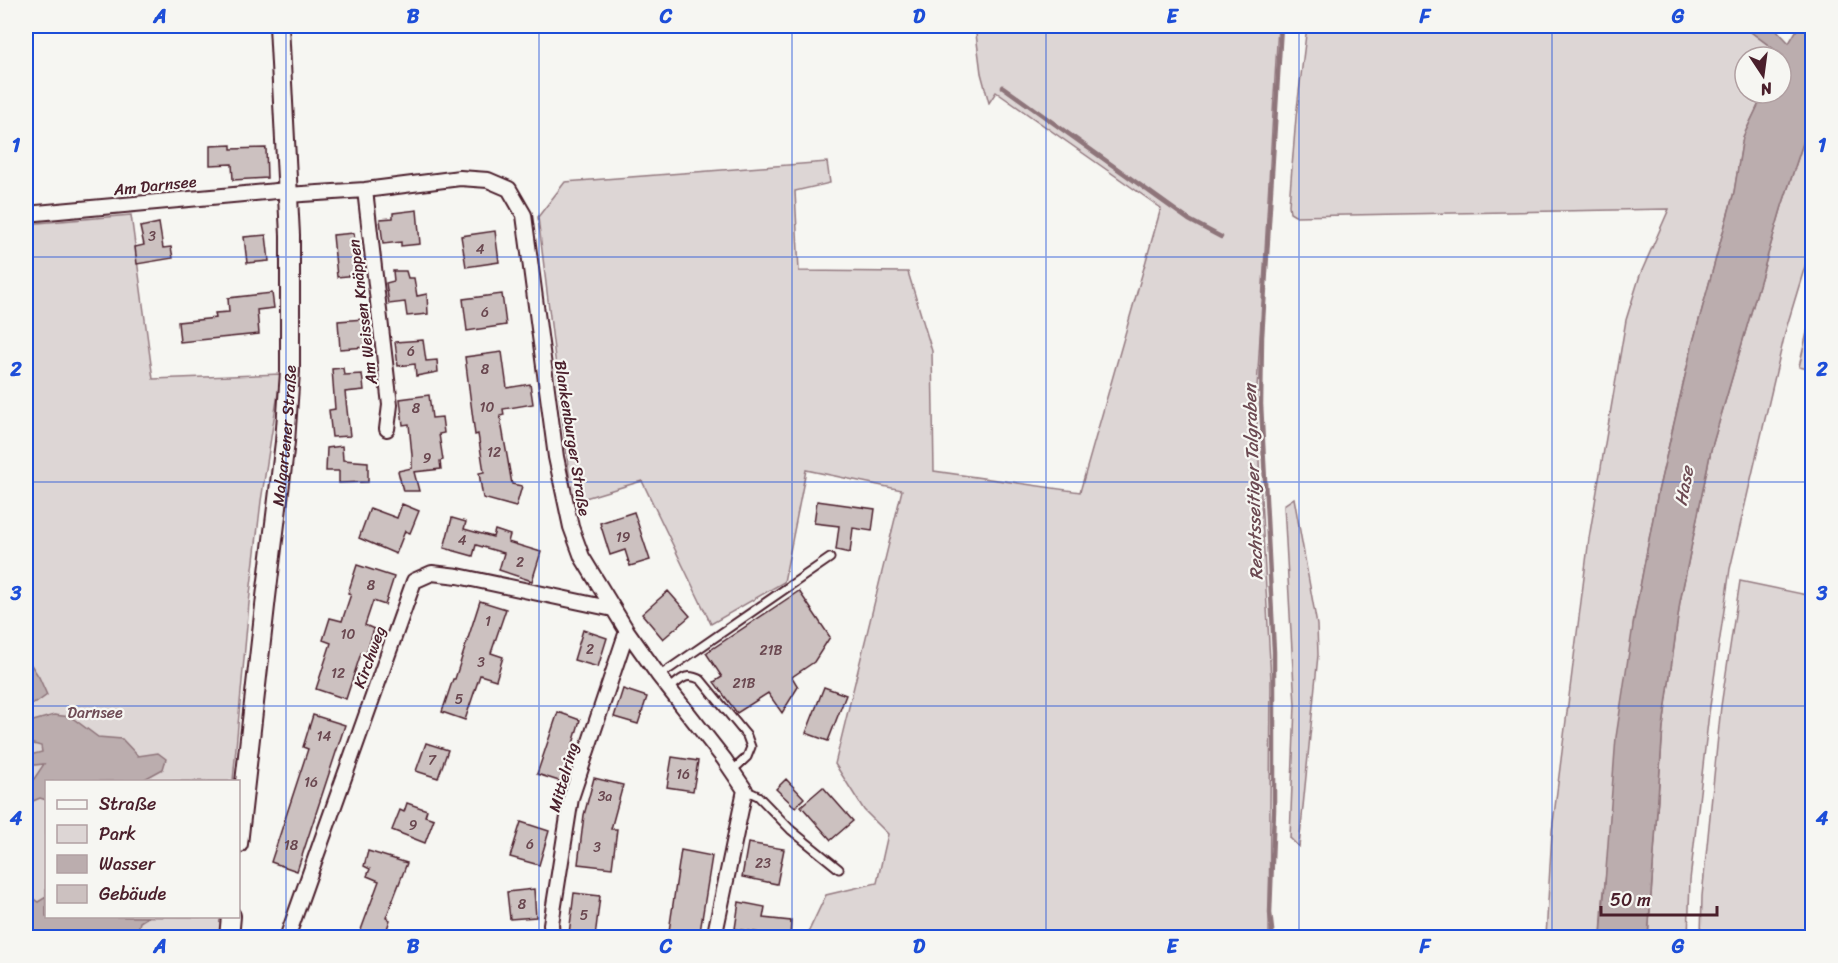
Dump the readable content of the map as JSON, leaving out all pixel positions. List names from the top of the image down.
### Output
{
  "streets": {
    "street": [
      "Am Darnsee",
      "Am Weissen Knäppen",
      "Malgartener Straße",
      "Blankenburger Straße",
      "Kirchweg",
      "Mittelring"
    ]
  },
  "crossings": [
    ["Am Darnsee", "Malgartener Straße"],
    ["Am Darnsee", "Blankenburger Straße"],
    ["Am Weissen Knäppen", "Blankenburger Straße"],
    ["Malgartener Straße", "Blankenburger Straße"],
    ["Blankenburger Straße", "Kirchweg"],
    ["Blankenburger Straße", "Mittelring"]
  ],
  "water": ["Rechtsseitiger Talgraben", "Hase"],
  "parks": ["Darnsee"],
  "house_numbers": [
    "3",
    "4",
    "6",
    "6",
    "8",
    "10",
    "8",
    "12",
    "9",
    "19",
    "4",
    "2",
    "8",
    "1",
    "10",
    "2",
    "21B",
    "3",
    "12",
    "21B",
    "5",
    "14",
    "7",
    "16",
    "16",
    "3a",
    "9",
    "6",
    "18",
    "3",
    "23",
    "8",
    "5"
  ],
  "legend": [
    "Straße",
    "Park",
    "Wasser",
    "Gebäude"
  ],
  "scale_bar": "50 m",
  "north": "bottom",
  "grid": {
    "columns": [
      "A",
      "B",
      "C",
      "D",
      "E",
      "F",
      "G"
    ],
    "rows": [
      "1",
      "2",
      "3",
      "4"
    ]
  }
}
